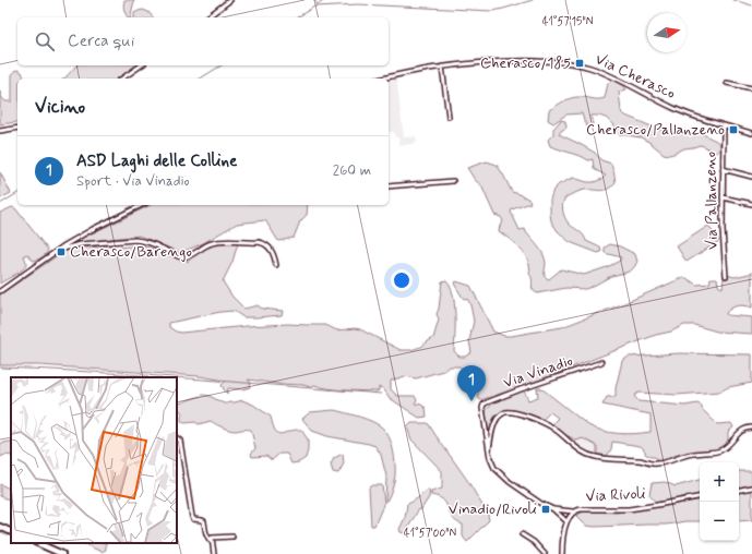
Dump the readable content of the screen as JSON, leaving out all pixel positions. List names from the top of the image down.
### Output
{
  "streets": {
    "street": [
      "Via Cherasco",
      "Via Pallanzeno",
      "Via Vinadio",
      "Via Rivoli"
    ]
  },
  "crossings": [
    ["Via Cherasco", "Via Pallanzeno"],
    ["Via Vinadio", "Via Rivoli"]
  ],
  "places": {
    "transit": [
      "Cherasco/185",
      "Cherasco/Pallanzeno",
      "Cherasco/Barengo",
      "Vinadio/Rivoli"
    ]
  },
  "north": "right",
  "page": {
    "search": "Cerca qui",
    "heading": "Vicino",
    "list": [
      {
        "mark": "1",
        "name": "ASD Laghi delle Colline",
        "note": "Sport · Via Vinadio",
        "value": "260 m"
      }
    ],
    "pins": "1",
    "map_buttons": ["+", "−"]
  },
  "coordinates": ["41°57'15\"N", "41°57'00\"N"]
}
